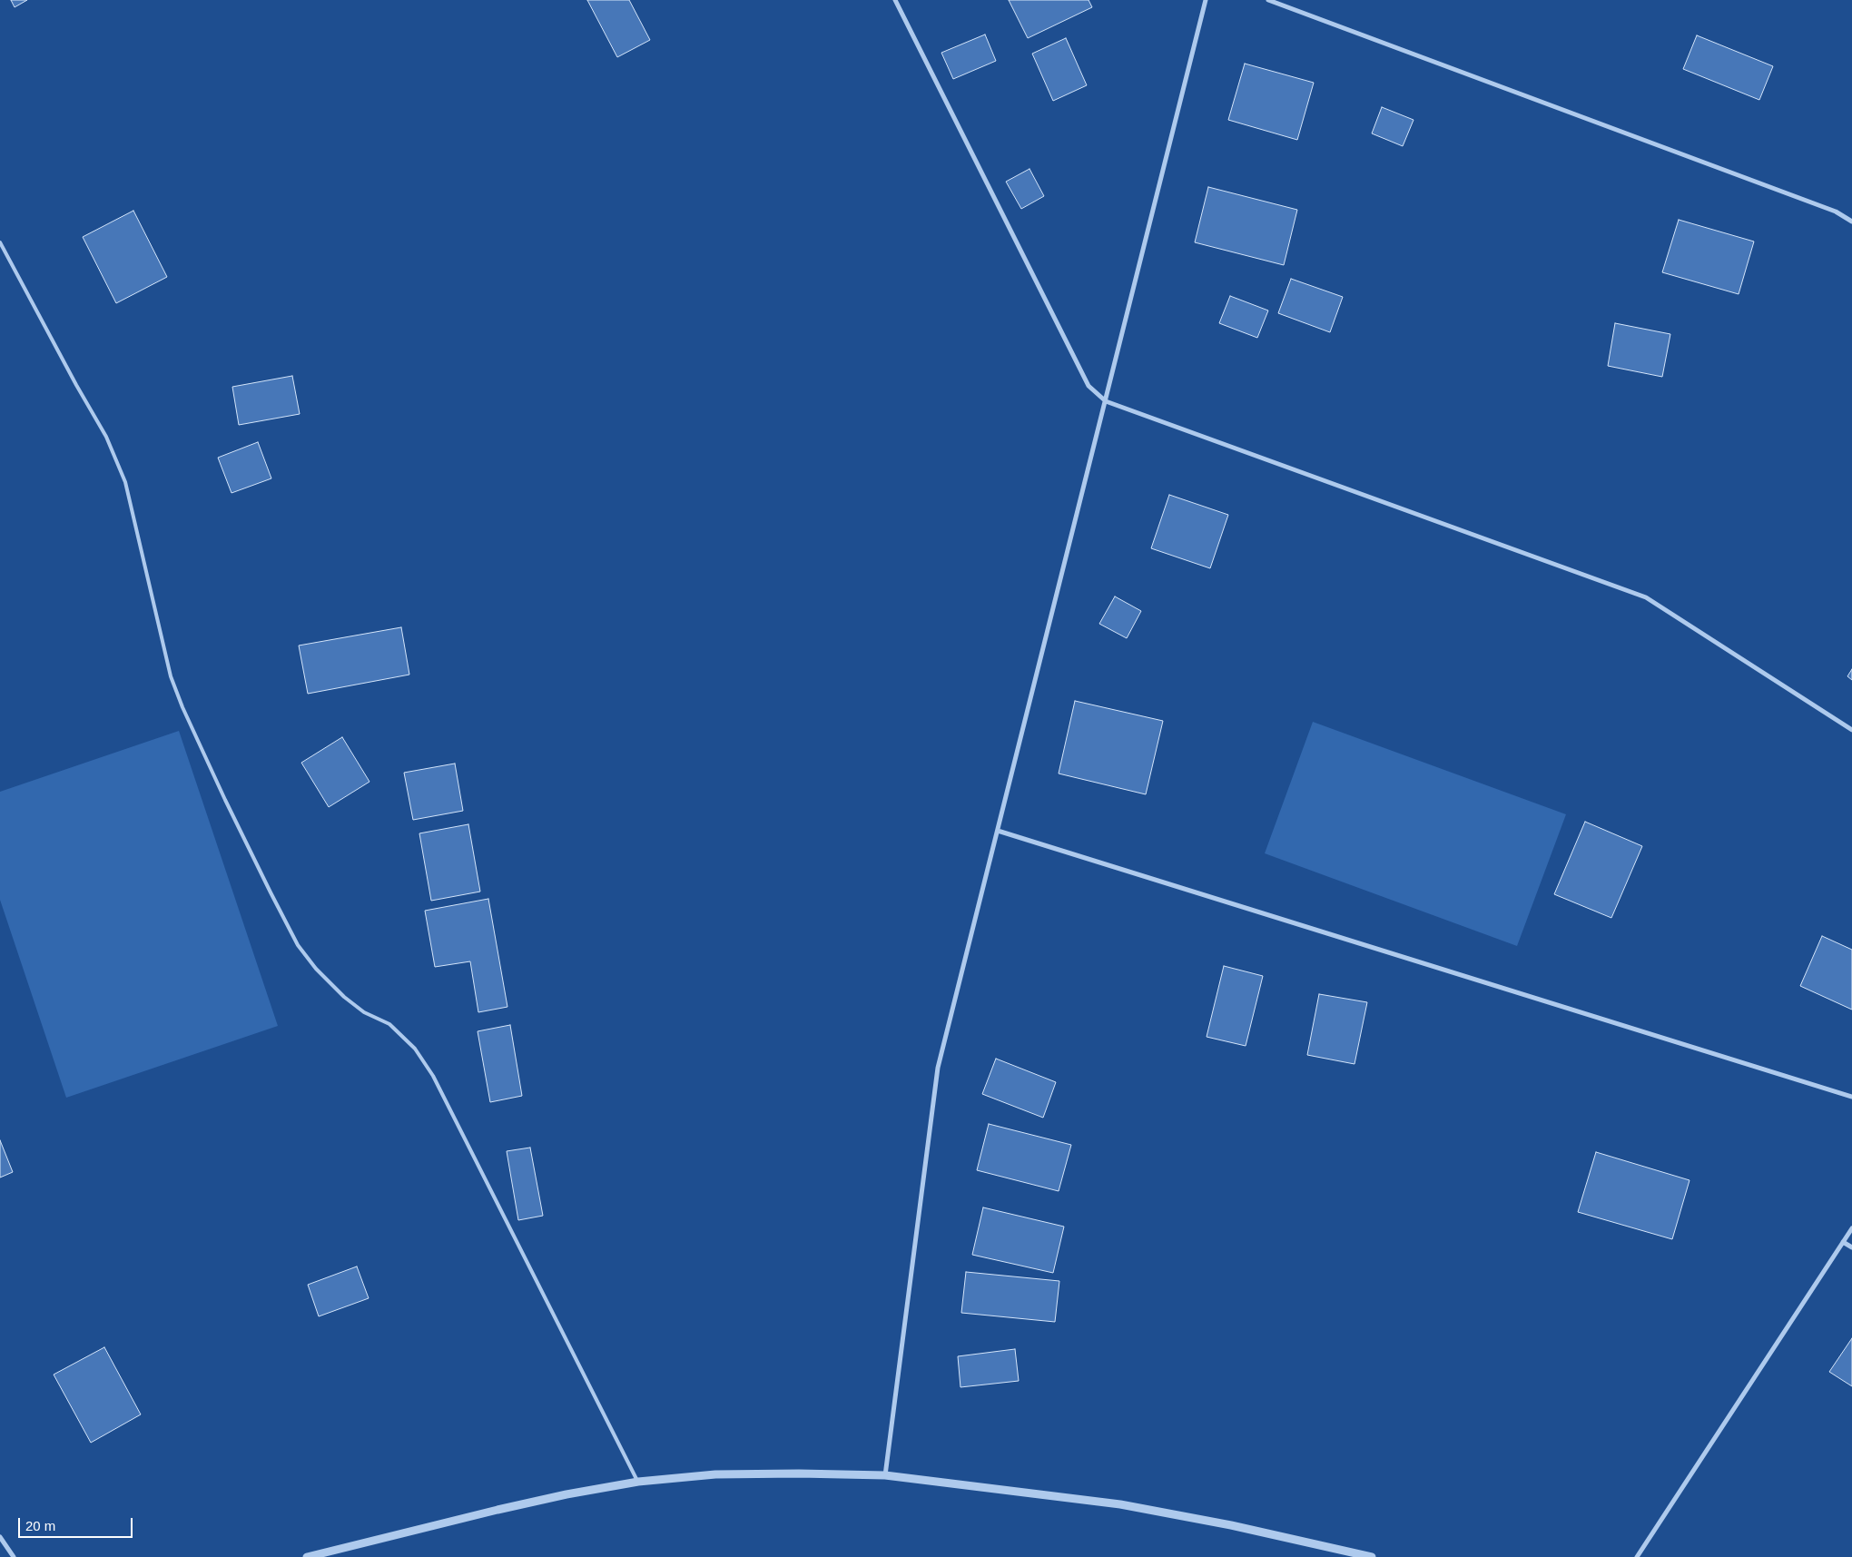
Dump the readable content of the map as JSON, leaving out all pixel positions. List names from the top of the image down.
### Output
{
  "scale_bar": "20 m"
}
